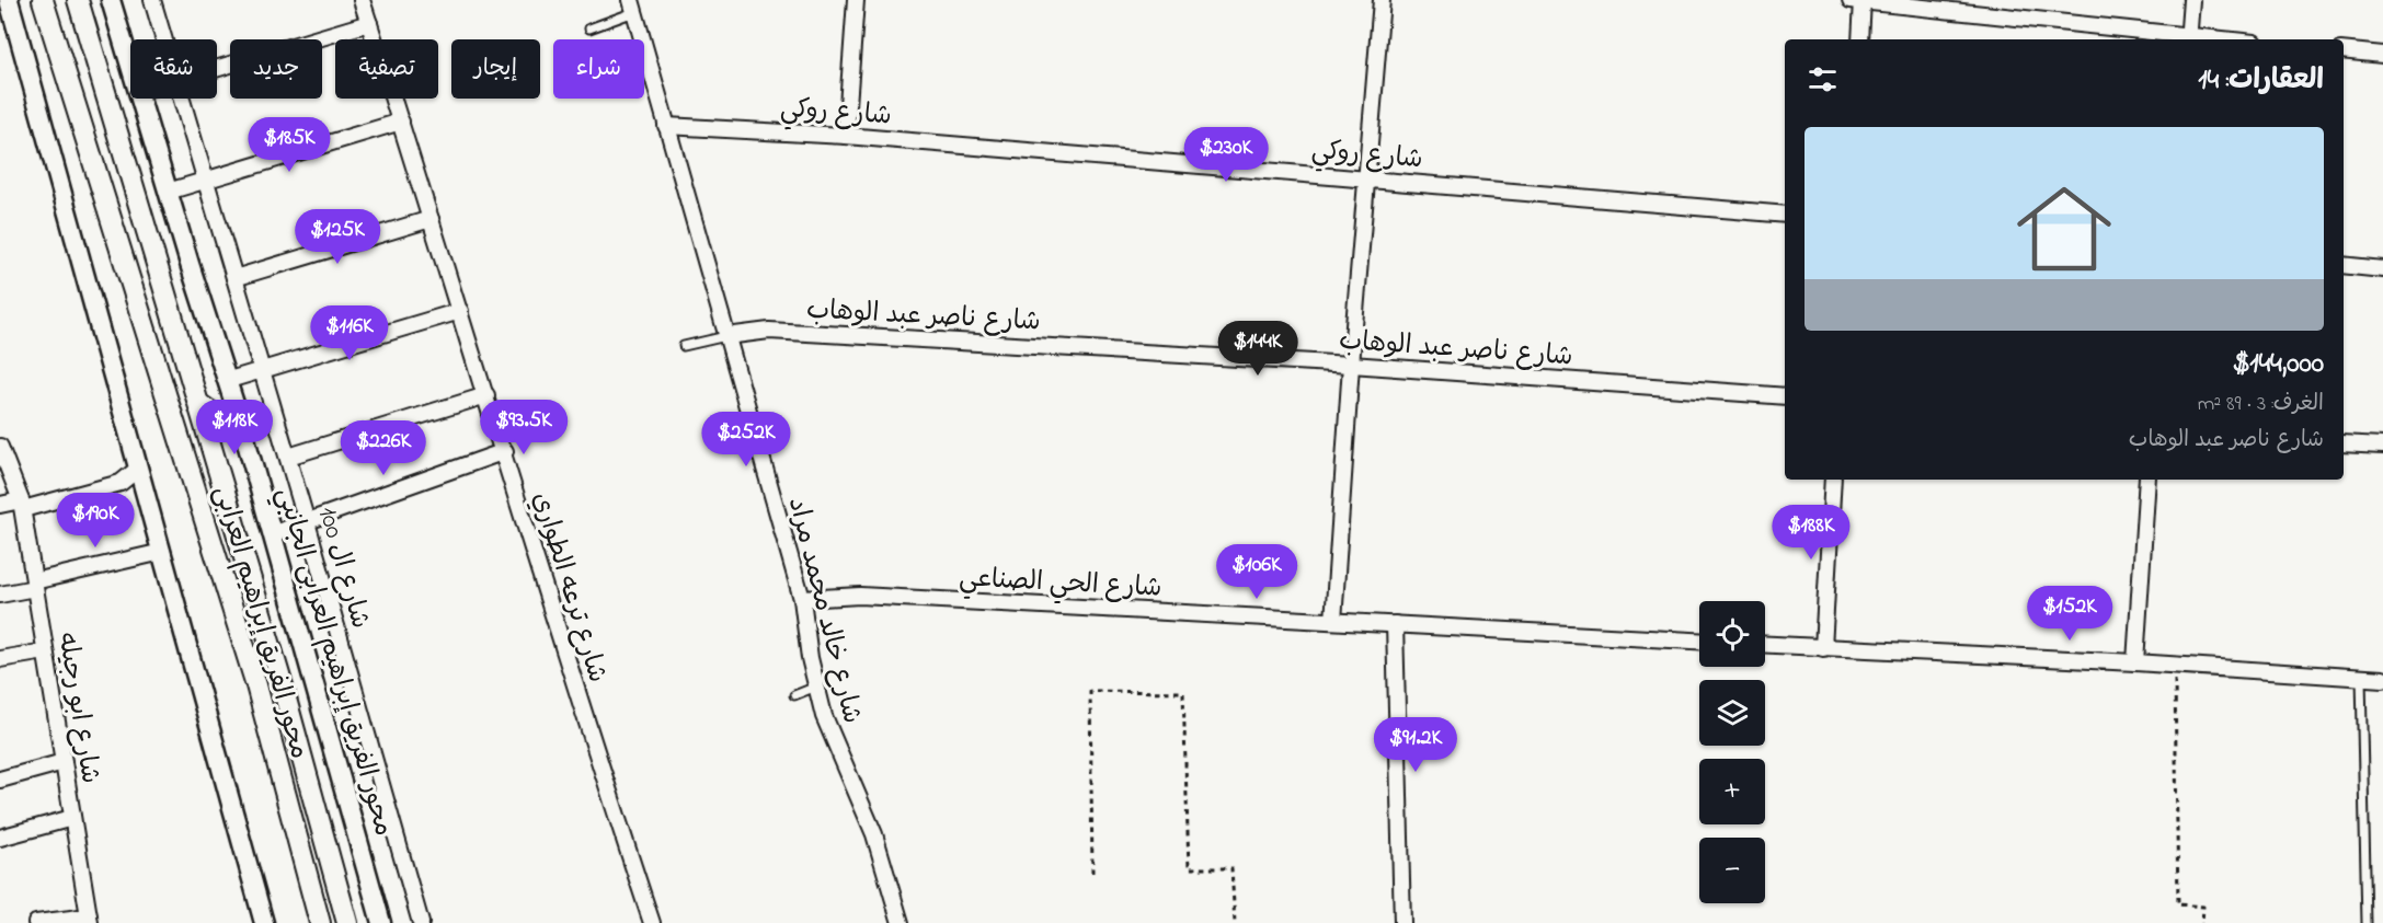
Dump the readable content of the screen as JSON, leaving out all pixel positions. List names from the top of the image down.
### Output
{
  "streets": {
    "main road": ["محور الفريق إبراهيم العرابى"],
    "street": [
      "شارع روكي",
      "شارع ناصر عبد الوهاب",
      "شارع ال 100",
      "شارع الحي الصناعي",
      "شارع ترعه الطواري",
      "شارع خالد محمد مراد",
      "محور الفريق إبراهيم العرابى الجانبي",
      "شارع ابو رجيله"
    ]
  },
  "crossings": [
    ["شارع روكي", "شارع خالد محمد مراد"],
    ["شارع ناصر عبد الوهاب", "شارع خالد محمد مراد"],
    ["شارع الحي الصناعي", "شارع خالد محمد مراد"]
  ],
  "page": {
    "chip": [
      "شراء",
      "إيجار",
      "تصفية",
      "جديد",
      "شقة"
    ],
    "heading": "العقارات: 14",
    "price": [
      "$185K",
      "$230K",
      "$125K",
      "$116K",
      "$144K",
      "$118K",
      "$93.5K",
      "$252K",
      "$226K",
      "$190K",
      "$188K",
      "$106K",
      "$152K",
      "$91.2K"
    ],
    "list": [
      {
        "name": "$144,000",
        "note": "الغرف: 3 · 89 m² · شارع ناصر عبد الوهاب"
      }
    ],
    "map_buttons": ["+", "−"]
  }
}
